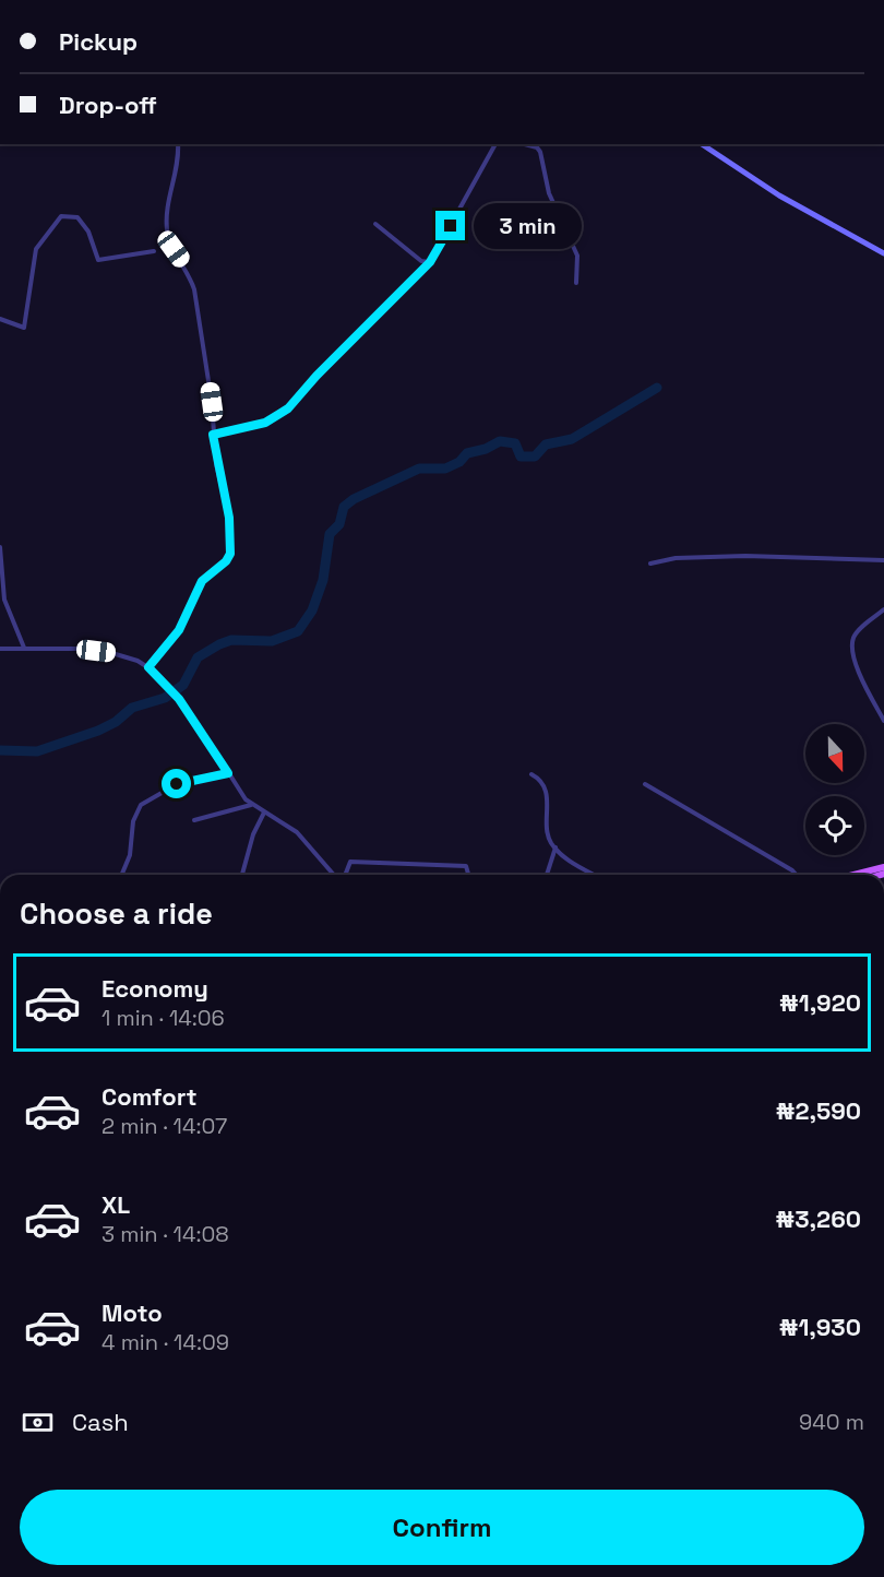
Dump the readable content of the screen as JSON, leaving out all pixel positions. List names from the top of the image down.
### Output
{
  "north": "bottom",
  "page": {
    "banner": ["Pickup", "Drop-off"],
    "bubble": "3 min",
    "heading": "Choose a ride",
    "list": [
      {
        "name": "Economy",
        "note": "1 min · 14:06",
        "value": "₦1,920"
      },
      {
        "name": "Comfort",
        "note": "2 min · 14:07",
        "value": "₦2,590"
      },
      {
        "name": "XL",
        "note": "3 min · 14:08",
        "value": "₦3,260"
      },
      {
        "name": "Moto",
        "note": "4 min · 14:09",
        "value": "₦1,930"
      }
    ],
    "pay": ["Cash", "940 m"],
    "buttons": "Confirm"
  }
}
